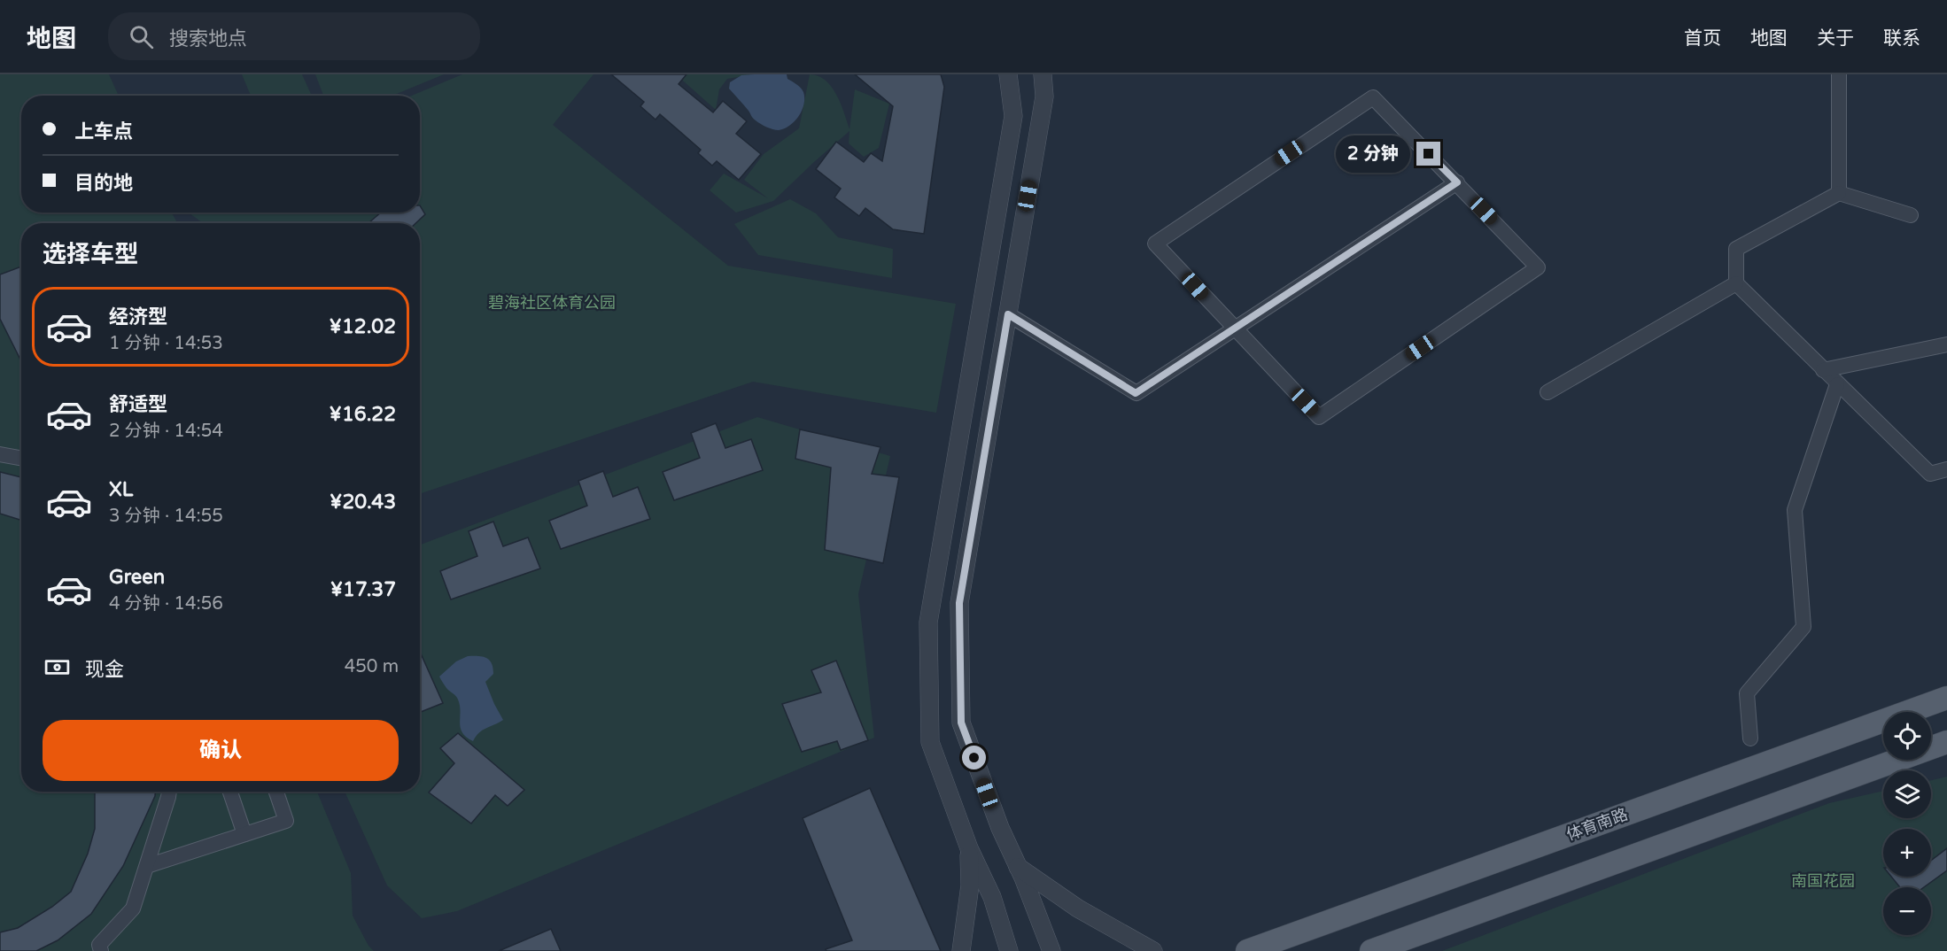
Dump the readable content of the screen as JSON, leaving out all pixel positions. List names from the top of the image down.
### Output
{
  "streets": {
    "main road": ["体育南路"]
  },
  "parks": ["碧海社区体育公园", "南国花园"],
  "page": {
    "header": "地图",
    "search": "搜索地点",
    "nav": [
      "首页",
      "地图",
      "关于",
      "联系"
    ],
    "banner": ["上车点", "目的地"],
    "bubble": "2 分钟",
    "heading": "选择车型",
    "list": [
      {
        "name": "经济型",
        "note": "1 分钟 · 14:53",
        "value": "¥12.02"
      },
      {
        "name": "舒适型",
        "note": "2 分钟 · 14:54",
        "value": "¥16.22"
      },
      {
        "name": "XL",
        "note": "3 分钟 · 14:55",
        "value": "¥20.43"
      },
      {
        "name": "Green",
        "note": "4 分钟 · 14:56",
        "value": "¥17.37"
      }
    ],
    "pay": ["现金", "450 m"],
    "buttons": "确认",
    "map_buttons": ["+", "−"]
  }
}
